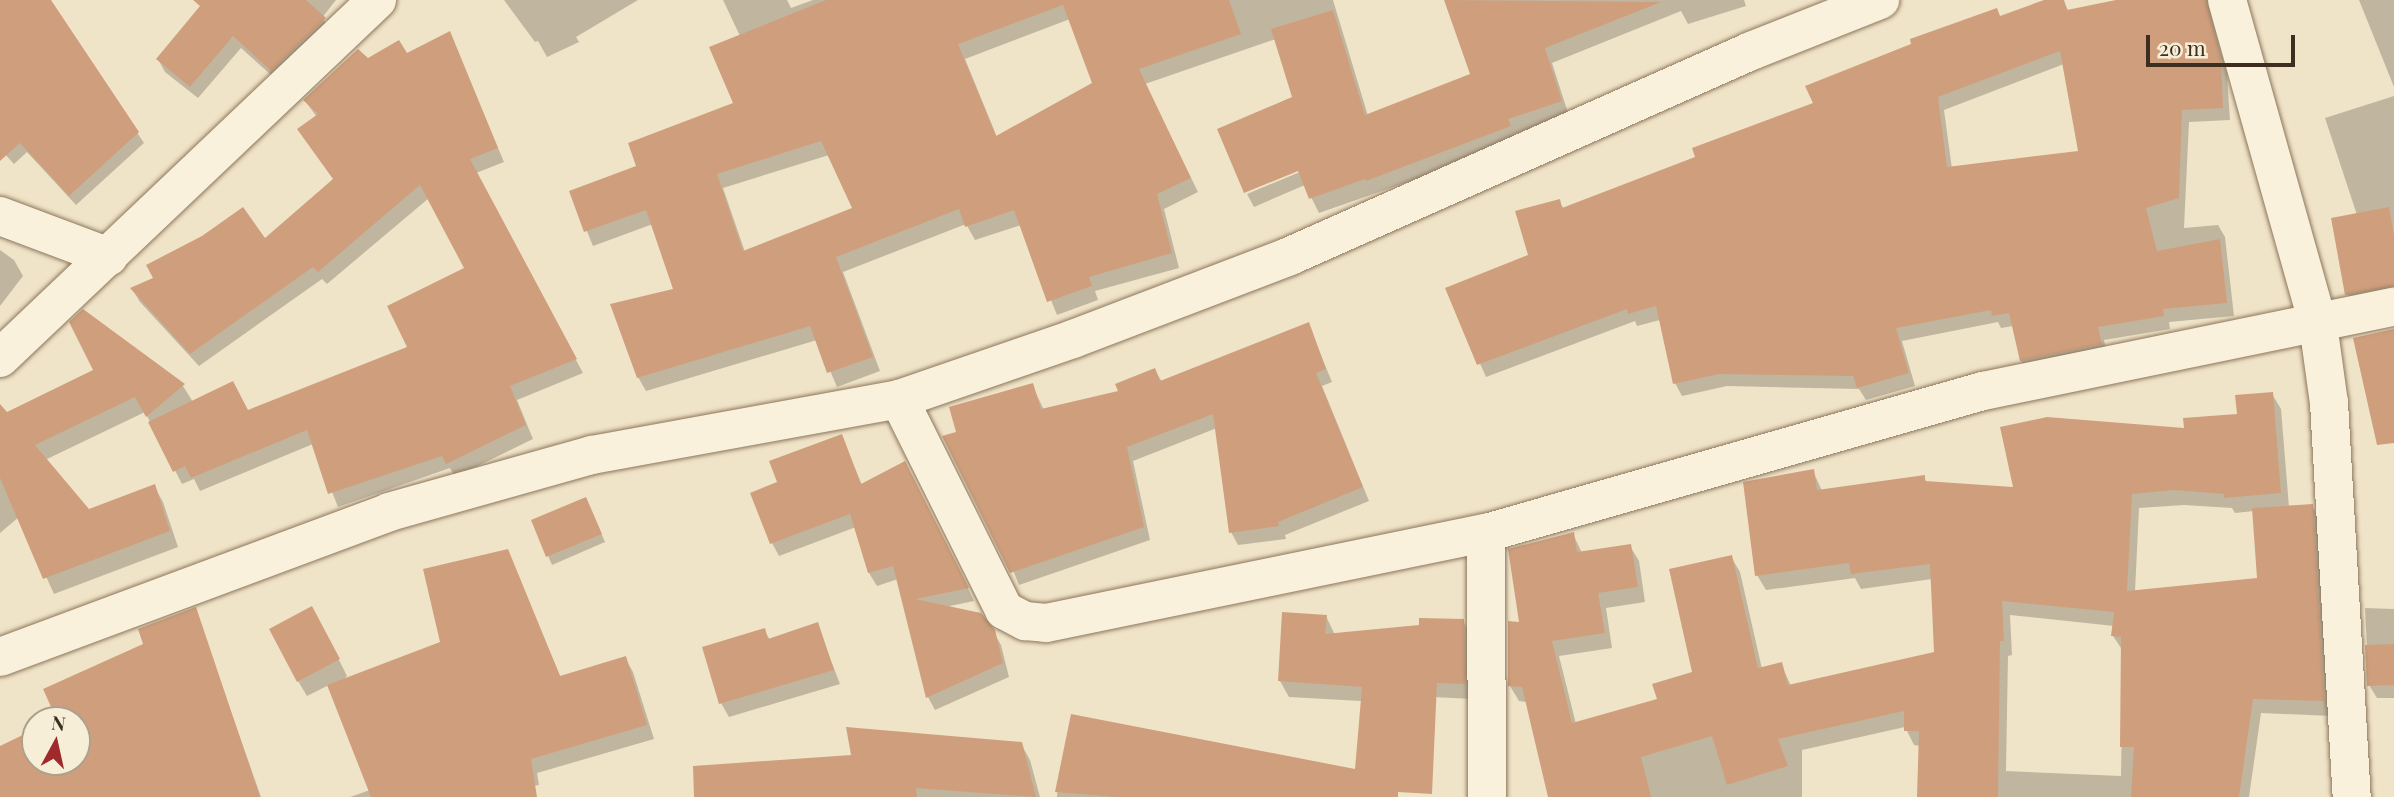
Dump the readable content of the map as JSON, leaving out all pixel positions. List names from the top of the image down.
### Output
{
  "scale_bar": "20 m",
  "north": "top"
}
